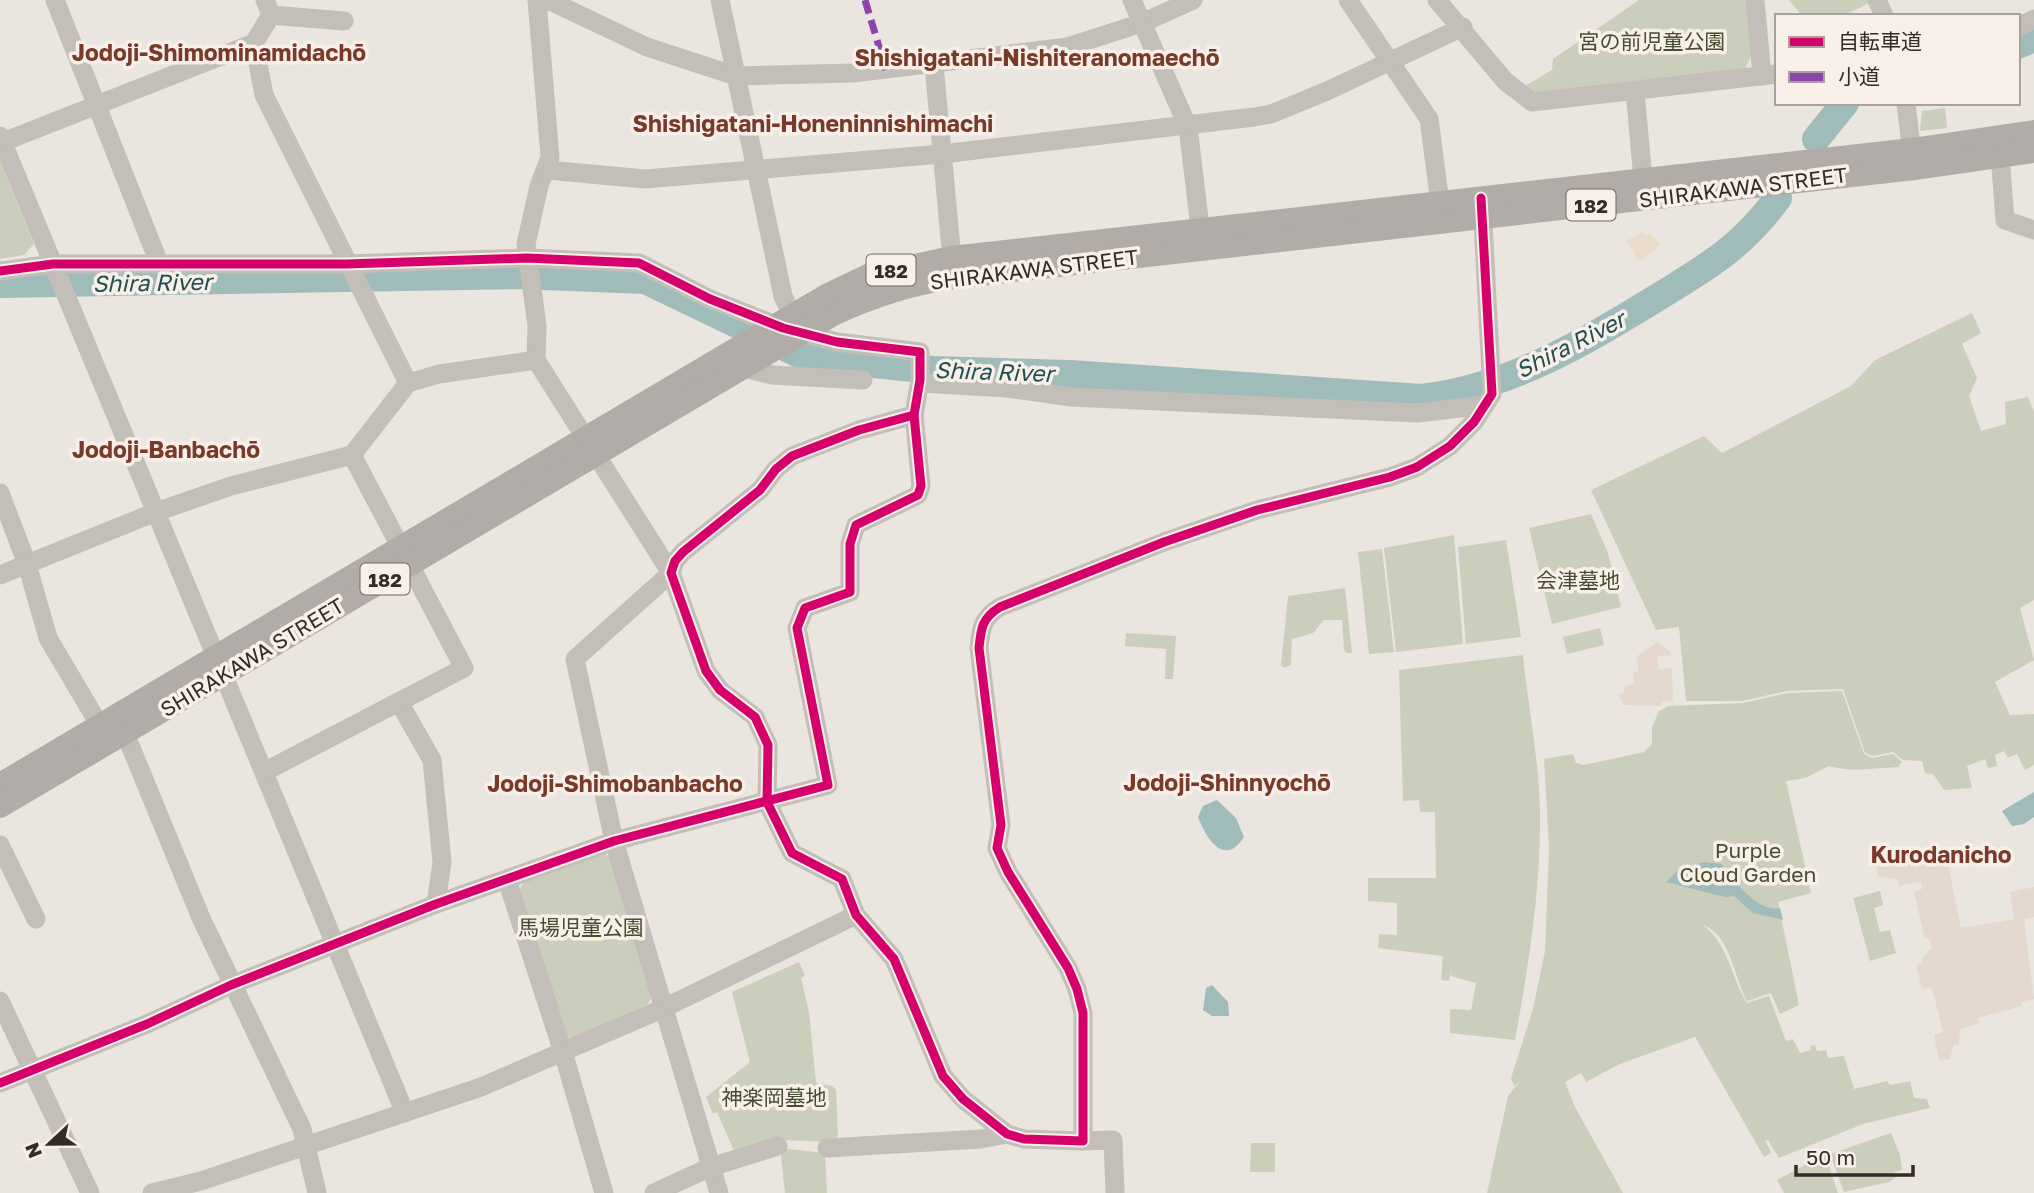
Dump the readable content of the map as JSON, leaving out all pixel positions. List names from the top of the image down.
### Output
{
  "streets": {
    "main road": ["SHIRAKAWA STREET", "182"]
  },
  "districts": [
    "Jodoji-Shimominamidachō",
    "Shishigatani-Nishiteranomaechō",
    "Shishigatani-Honeninnishimachi",
    "Jodoji-Banbachō",
    "Jodoji-Shinnyochō",
    "Jodoji-Shimobanbacho",
    "Kurodanicho"
  ],
  "water": ["Shira River"],
  "parks": [
    "宮の前児童公園",
    "会津墓地",
    "Purple Cloud Garden",
    "馬場児童公園",
    "神楽岡墓地"
  ],
  "legend": ["自転車道", "小道"],
  "scale_bar": "50 m",
  "north": "left"
}
